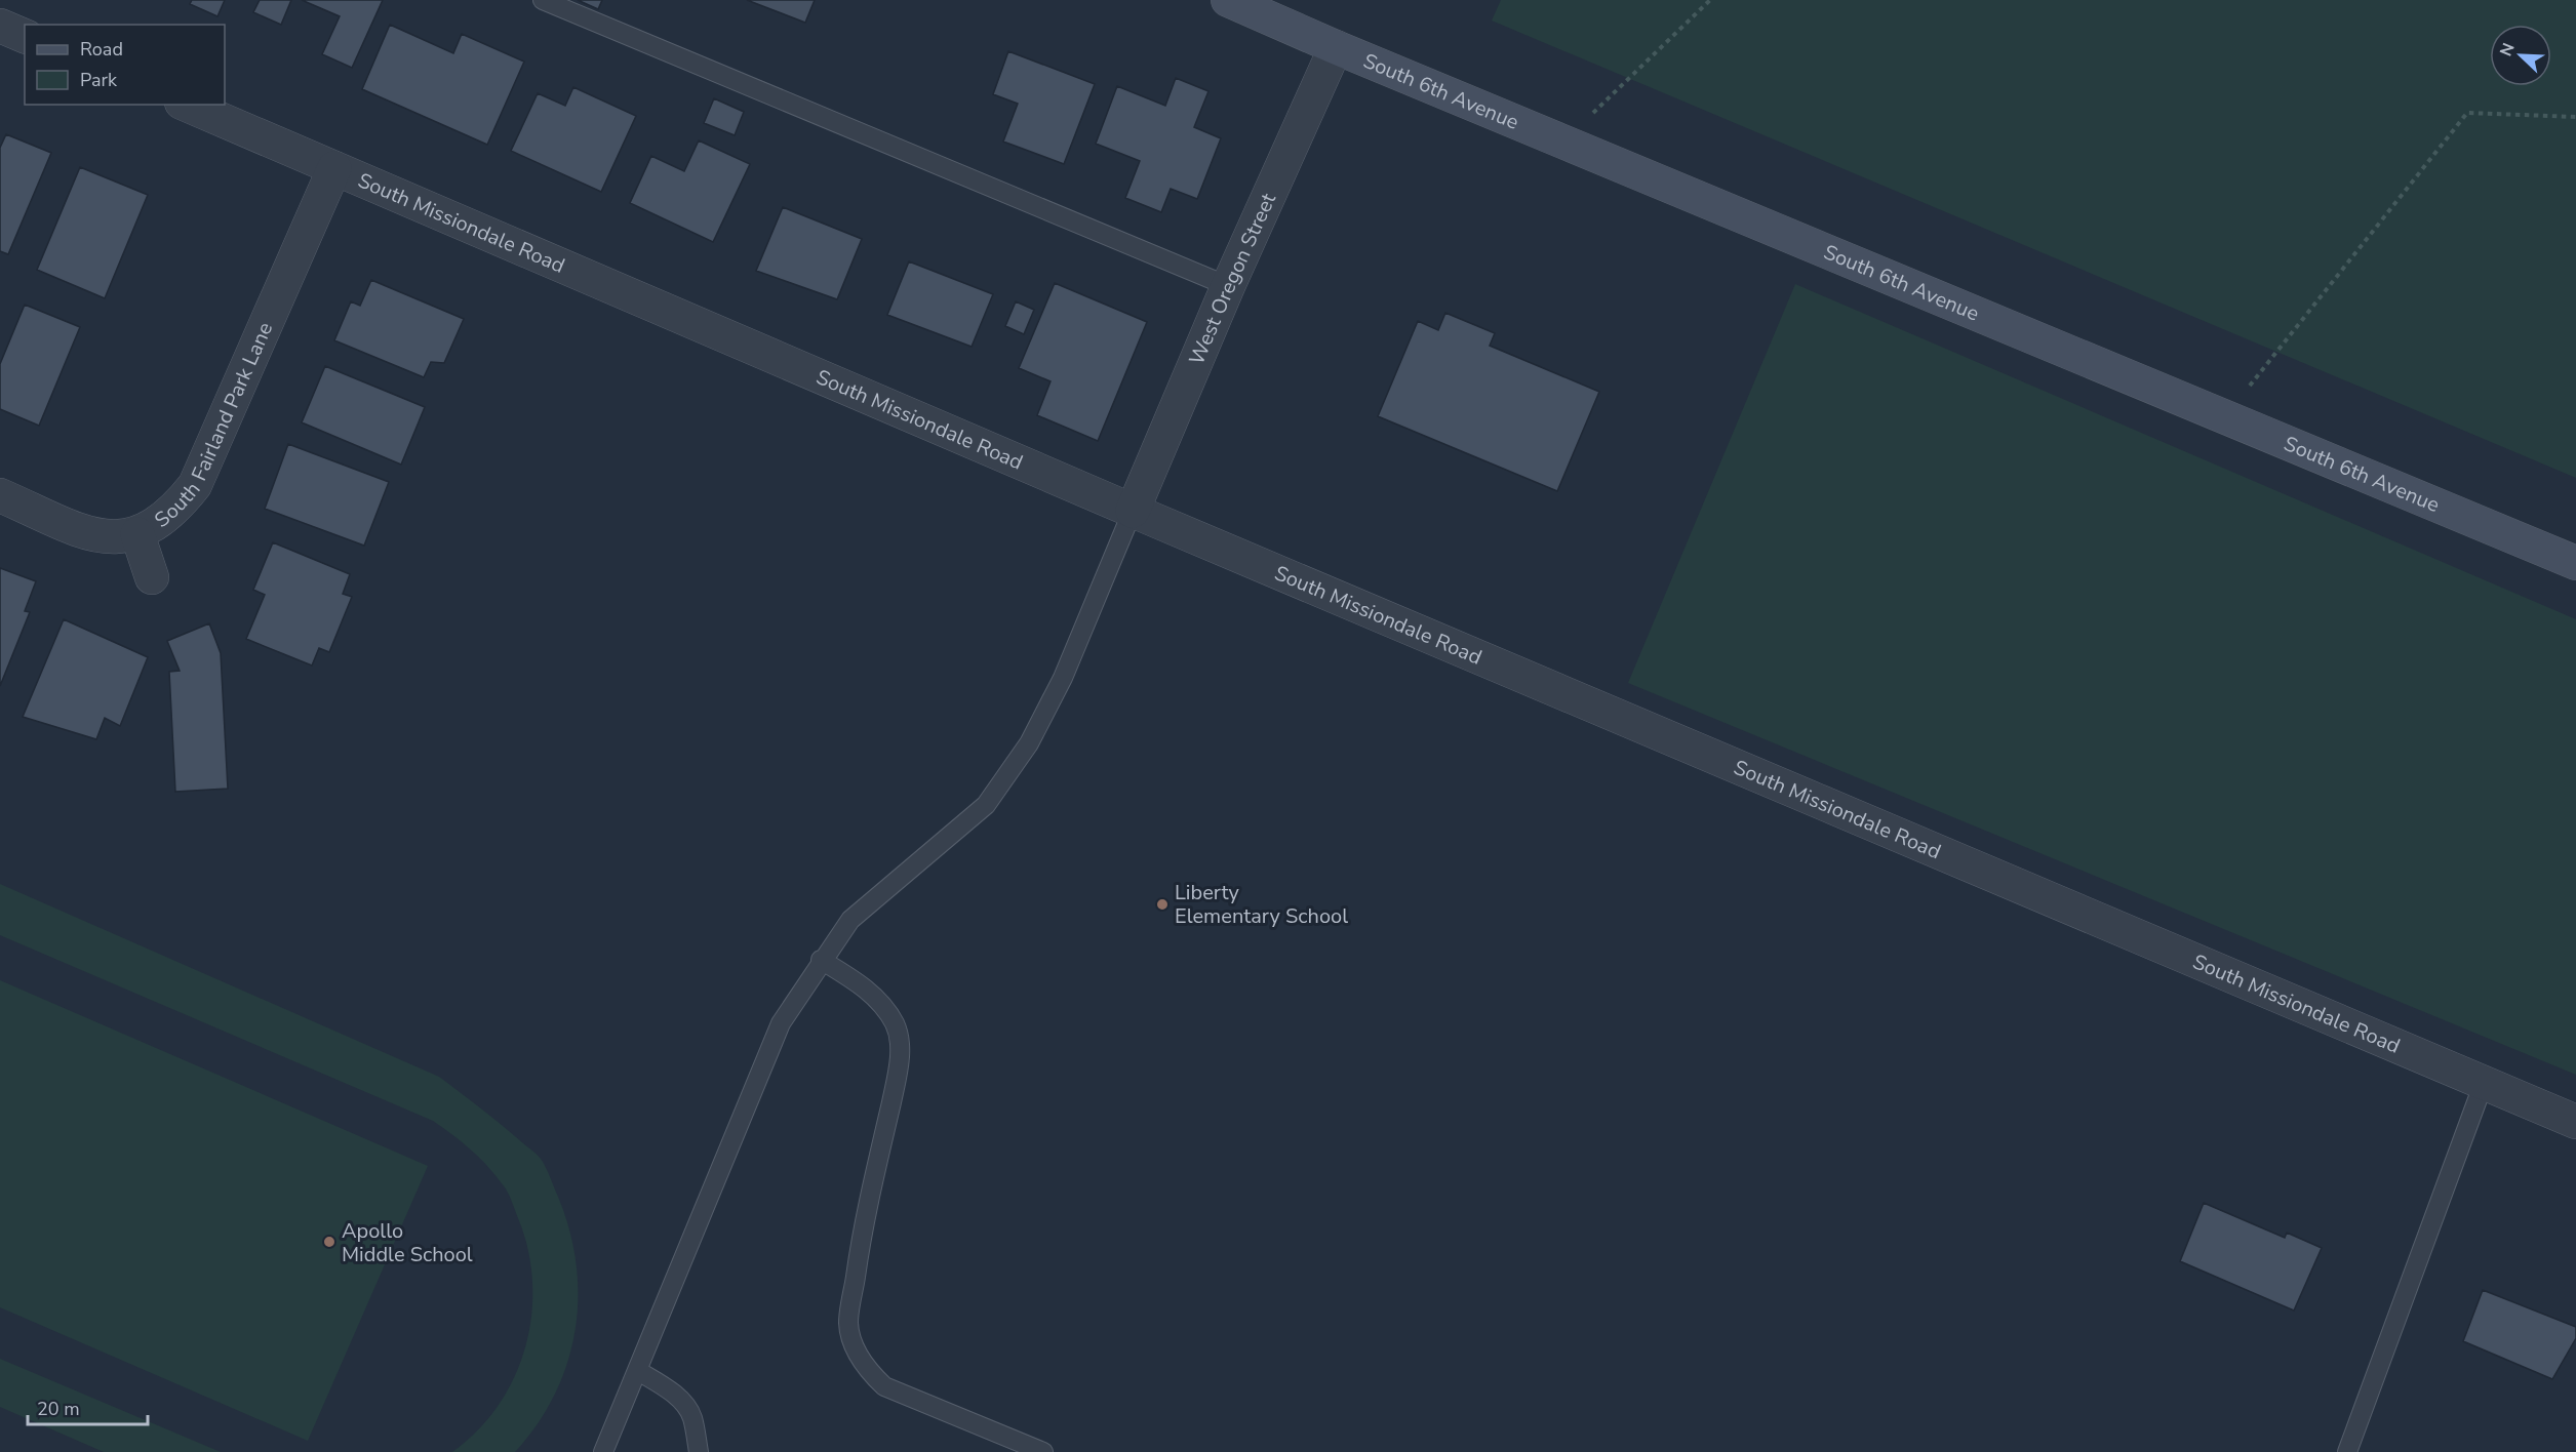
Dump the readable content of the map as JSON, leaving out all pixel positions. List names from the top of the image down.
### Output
{
  "streets": {
    "street": [
      "South 6th Avenue",
      "South Missiondale Road",
      "West Oregon Street",
      "South Fairland Park Lane"
    ]
  },
  "crossings": [
    ["South 6th Avenue", "West Oregon Street"],
    ["South Missiondale Road", "West Oregon Street"],
    ["South Missiondale Road", "South Fairland Park Lane"]
  ],
  "places": ["Liberty Elementary School", "Apollo Middle School"],
  "legend": ["Road", "Park"],
  "scale_bar": "20 m",
  "north": "top left"
}
